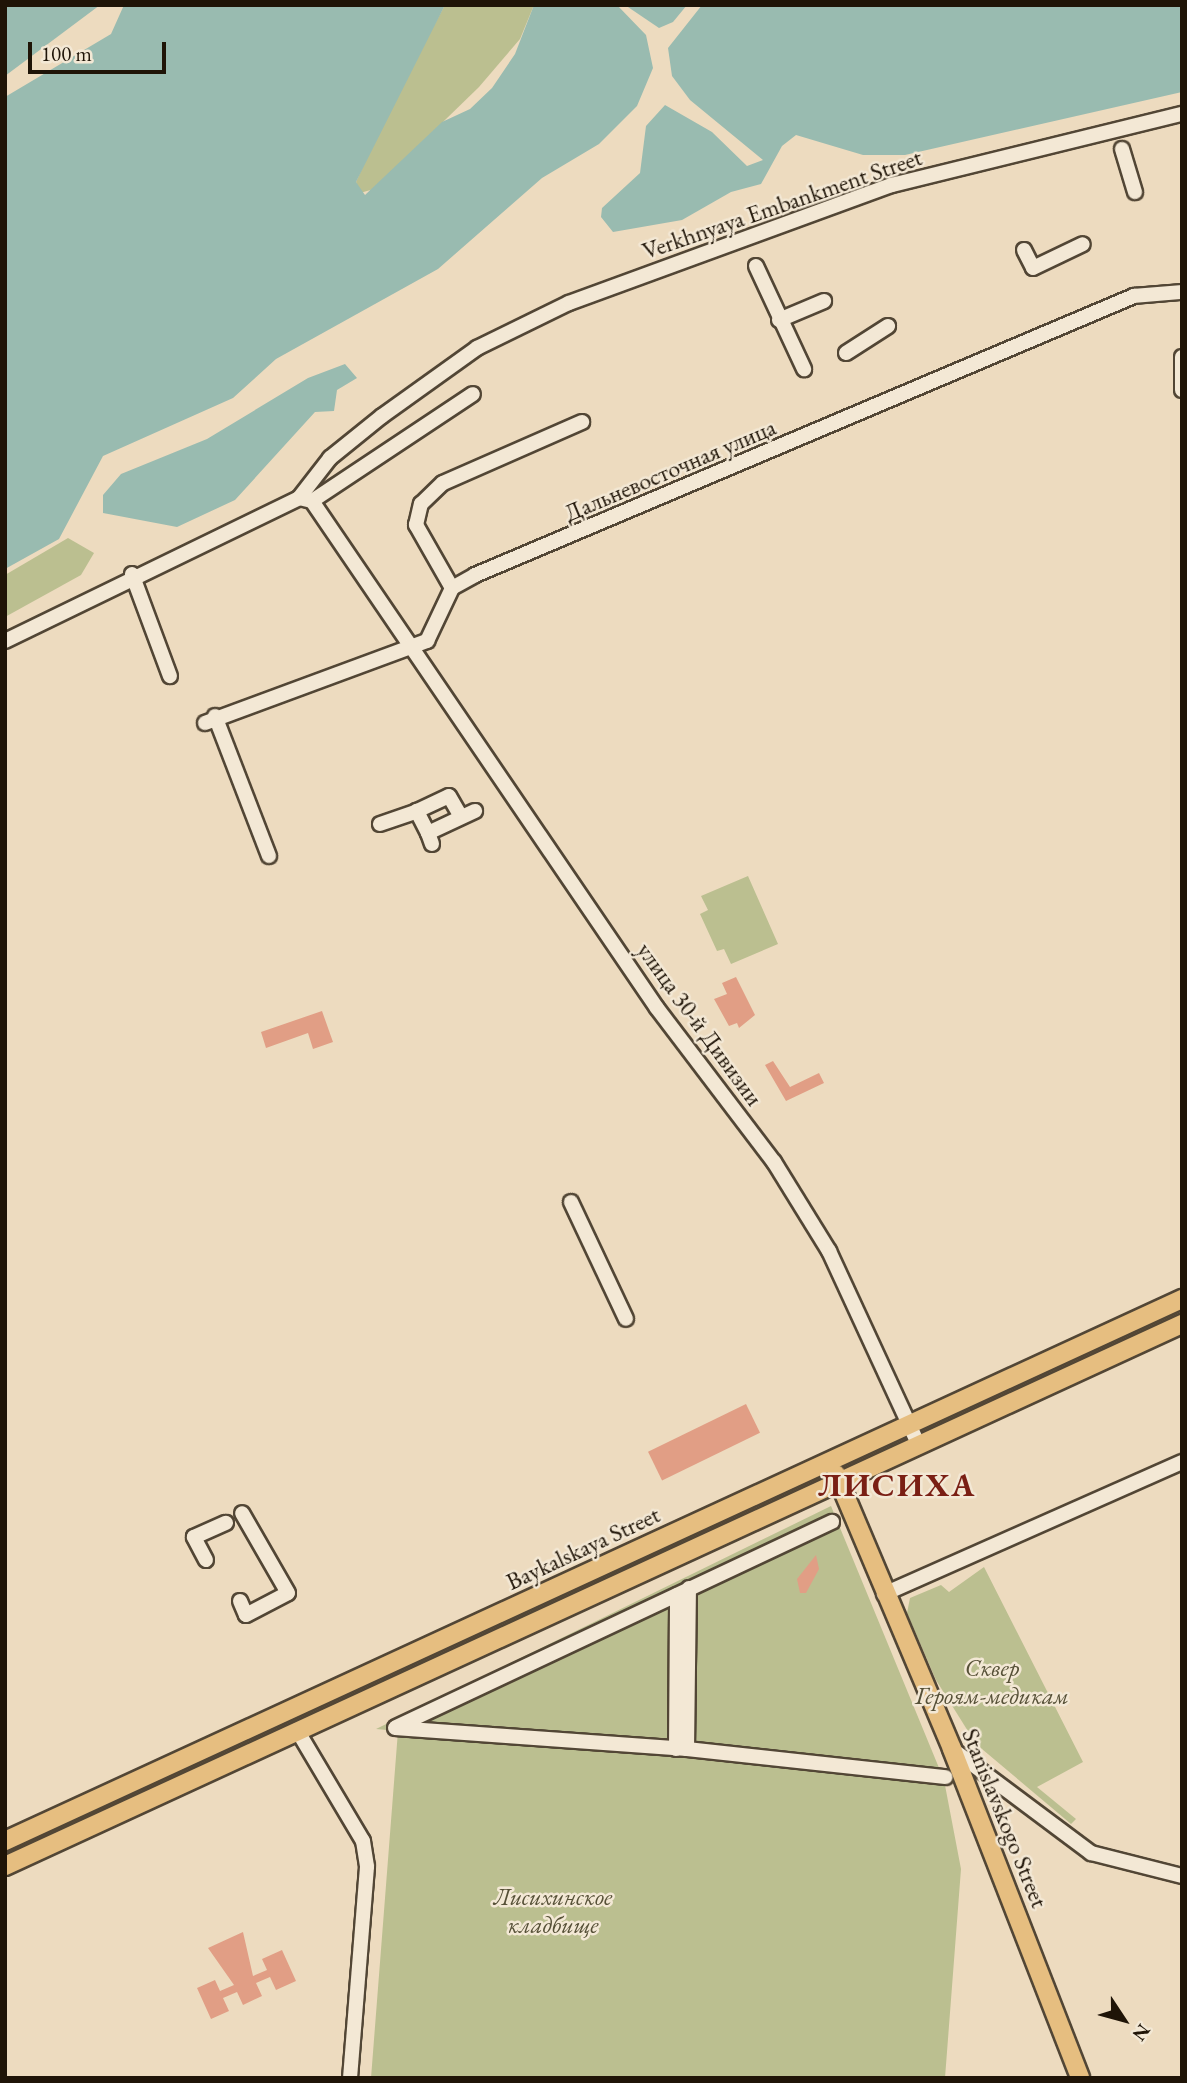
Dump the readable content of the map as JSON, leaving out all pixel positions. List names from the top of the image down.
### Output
{
  "streets": {
    "main road": ["Baykalskaya Street", "Stanislavskogo Street"],
    "street": ["Verkhnyaya Embankment Street", "Дальневосточная улица", "улица 30-й Дивизии"]
  },
  "crossings": [
    ["Verkhnyaya Embankment Street", "улица 30-й Дивизии"],
    ["улица 30-й Дивизии", "Baykalskaya Street"],
    ["Baykalskaya Street", "Stanislavskogo Street"]
  ],
  "districts": ["ЛИСИХА"],
  "parks": ["Сквер Героям-медикам", "Лисихинское кладбище"],
  "scale_bar": "100 m",
  "north": "bottom right"
}
